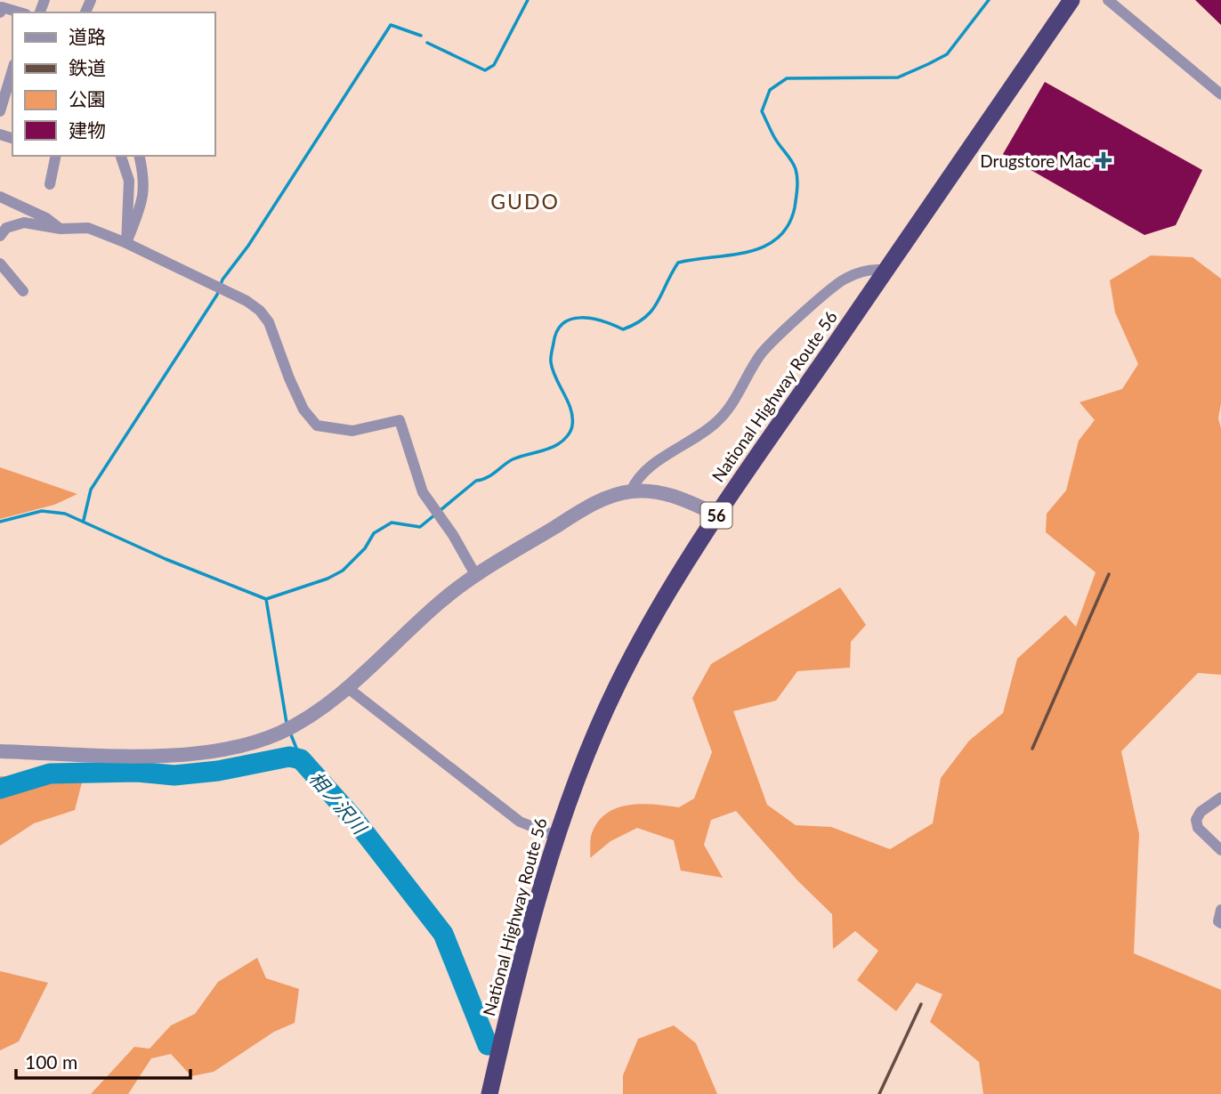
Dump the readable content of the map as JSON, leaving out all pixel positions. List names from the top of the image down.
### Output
{
  "streets": {
    "highway": ["National Highway Route 56", "56"]
  },
  "districts": ["GUDO"],
  "water": ["相ノ沢川"],
  "places": {
    "health": ["Drugstore Mac"]
  },
  "legend": [
    "道路",
    "鉄道",
    "公園",
    "建物"
  ],
  "scale_bar": "100 m"
}
